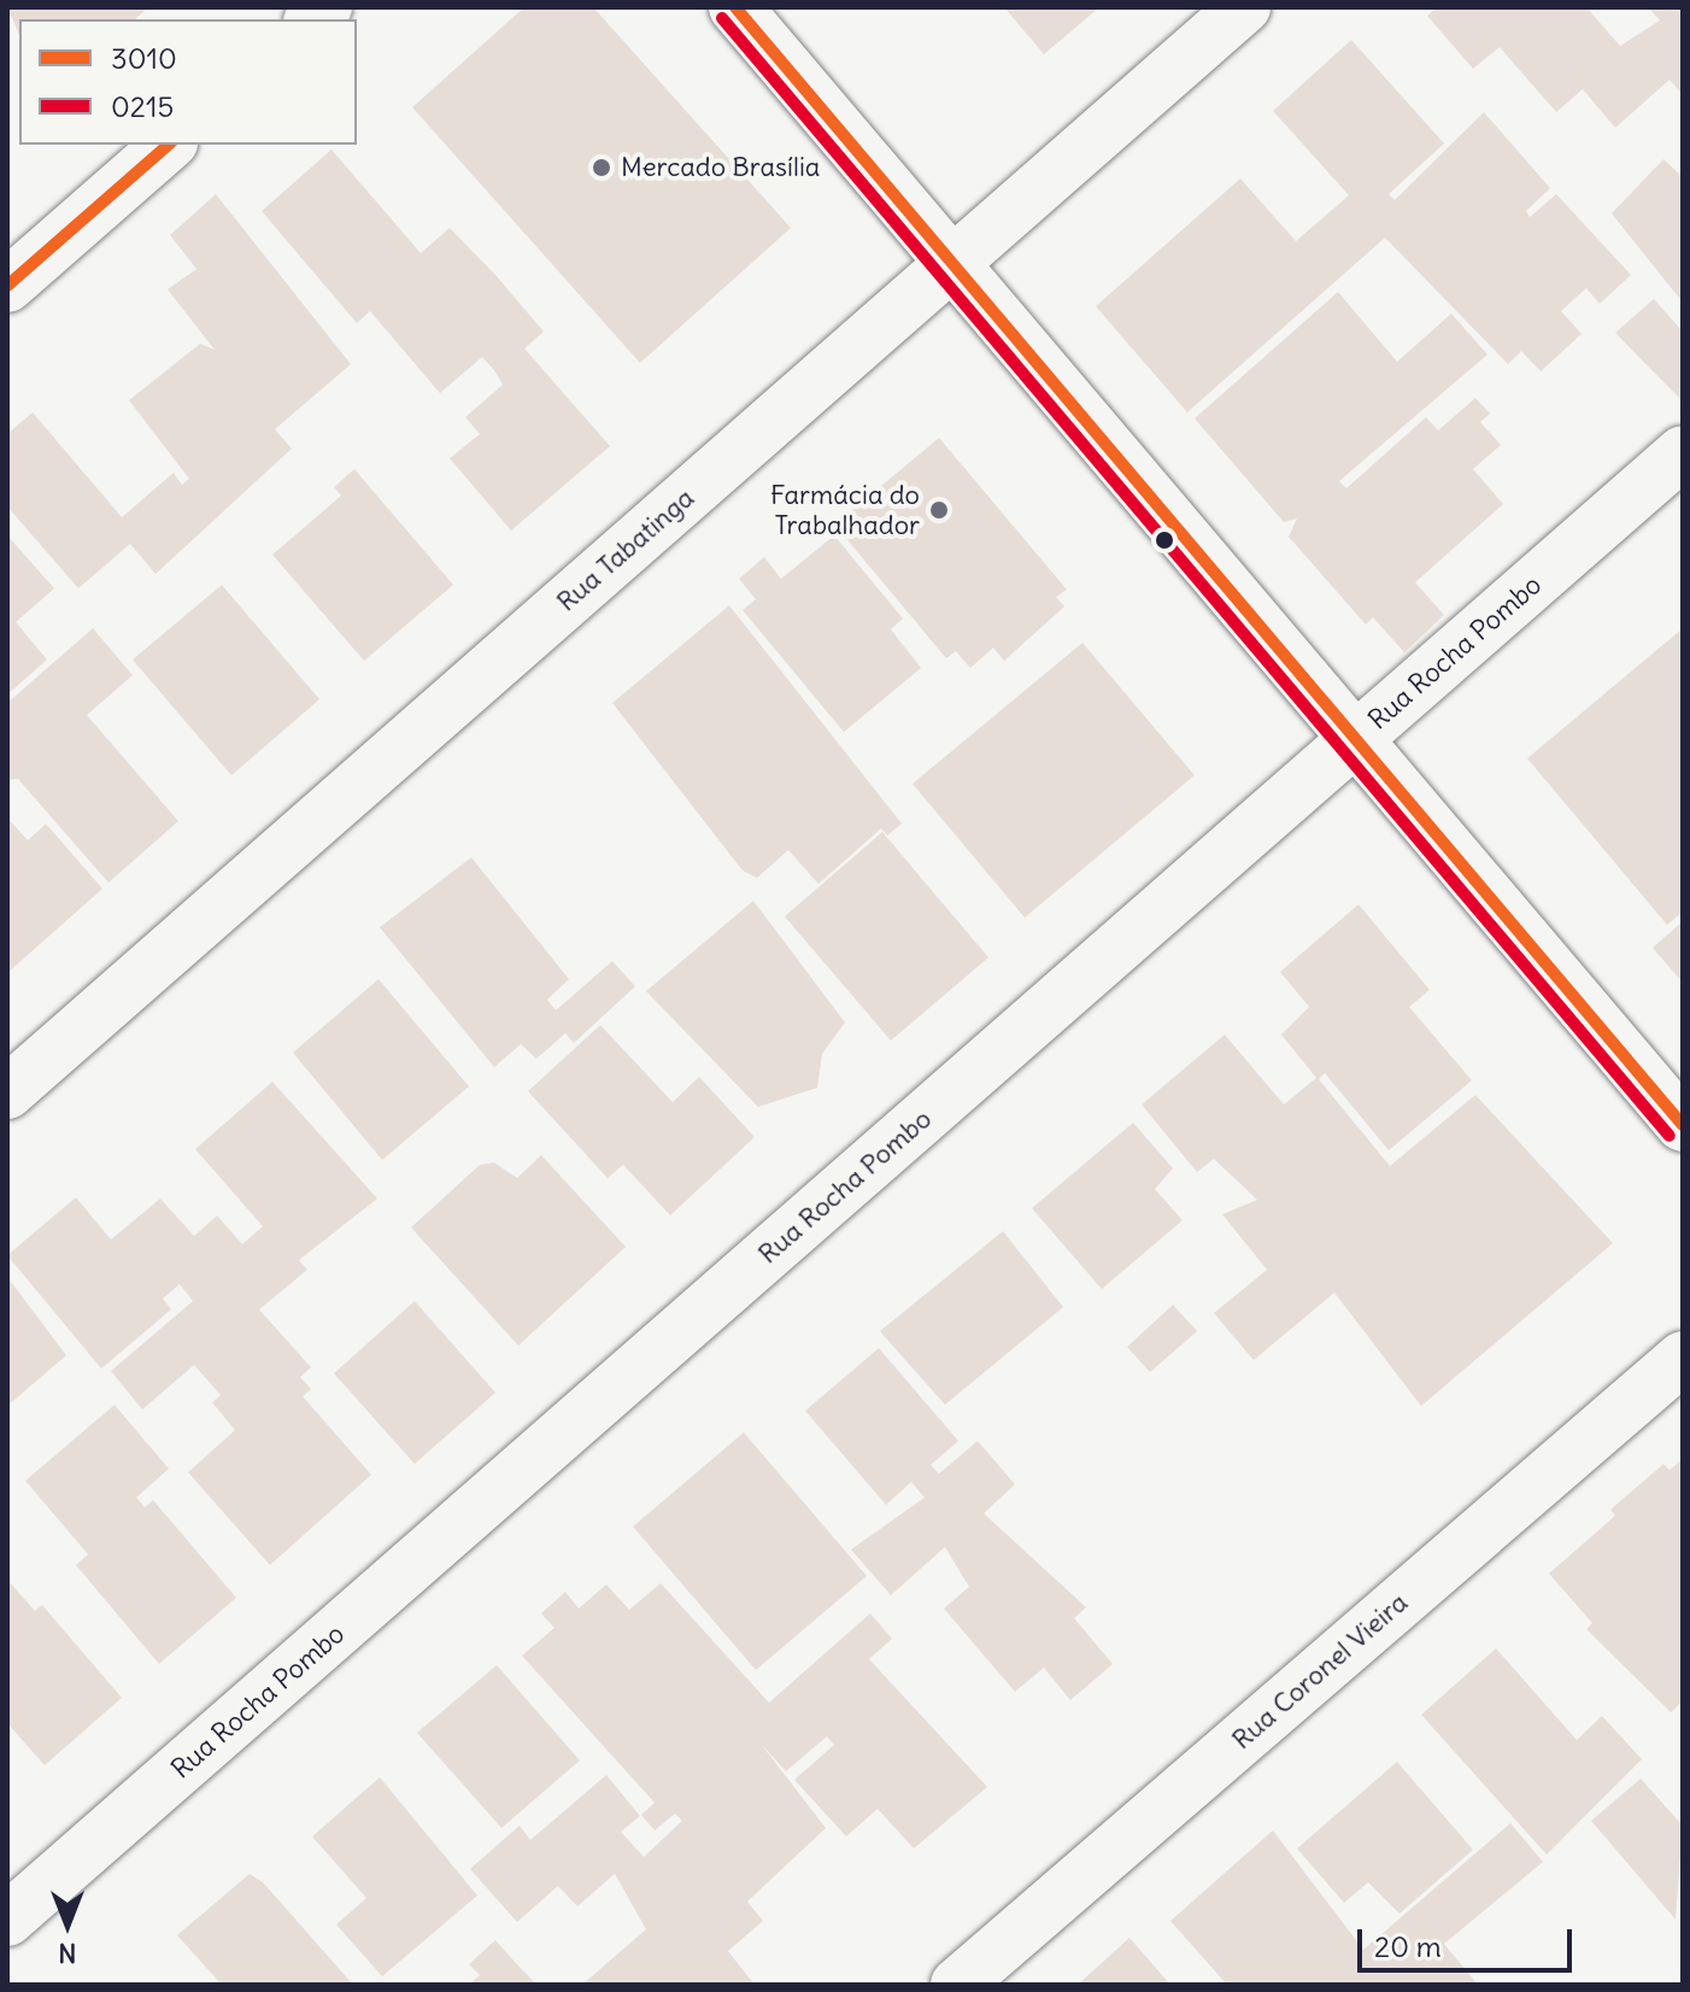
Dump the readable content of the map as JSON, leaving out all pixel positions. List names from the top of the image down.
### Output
{
  "streets": {
    "street": ["Rua Tabatinga", "Rua Rocha Pombo", "Rua Coronel Vieira"]
  },
  "places": ["Mercado Brasília", "Farmácia do Trabalhador"],
  "lines": ["transit line 3010", "transit line 0215"],
  "legend": ["3010", "0215"],
  "scale_bar": "20 m",
  "north": "bottom"
}
